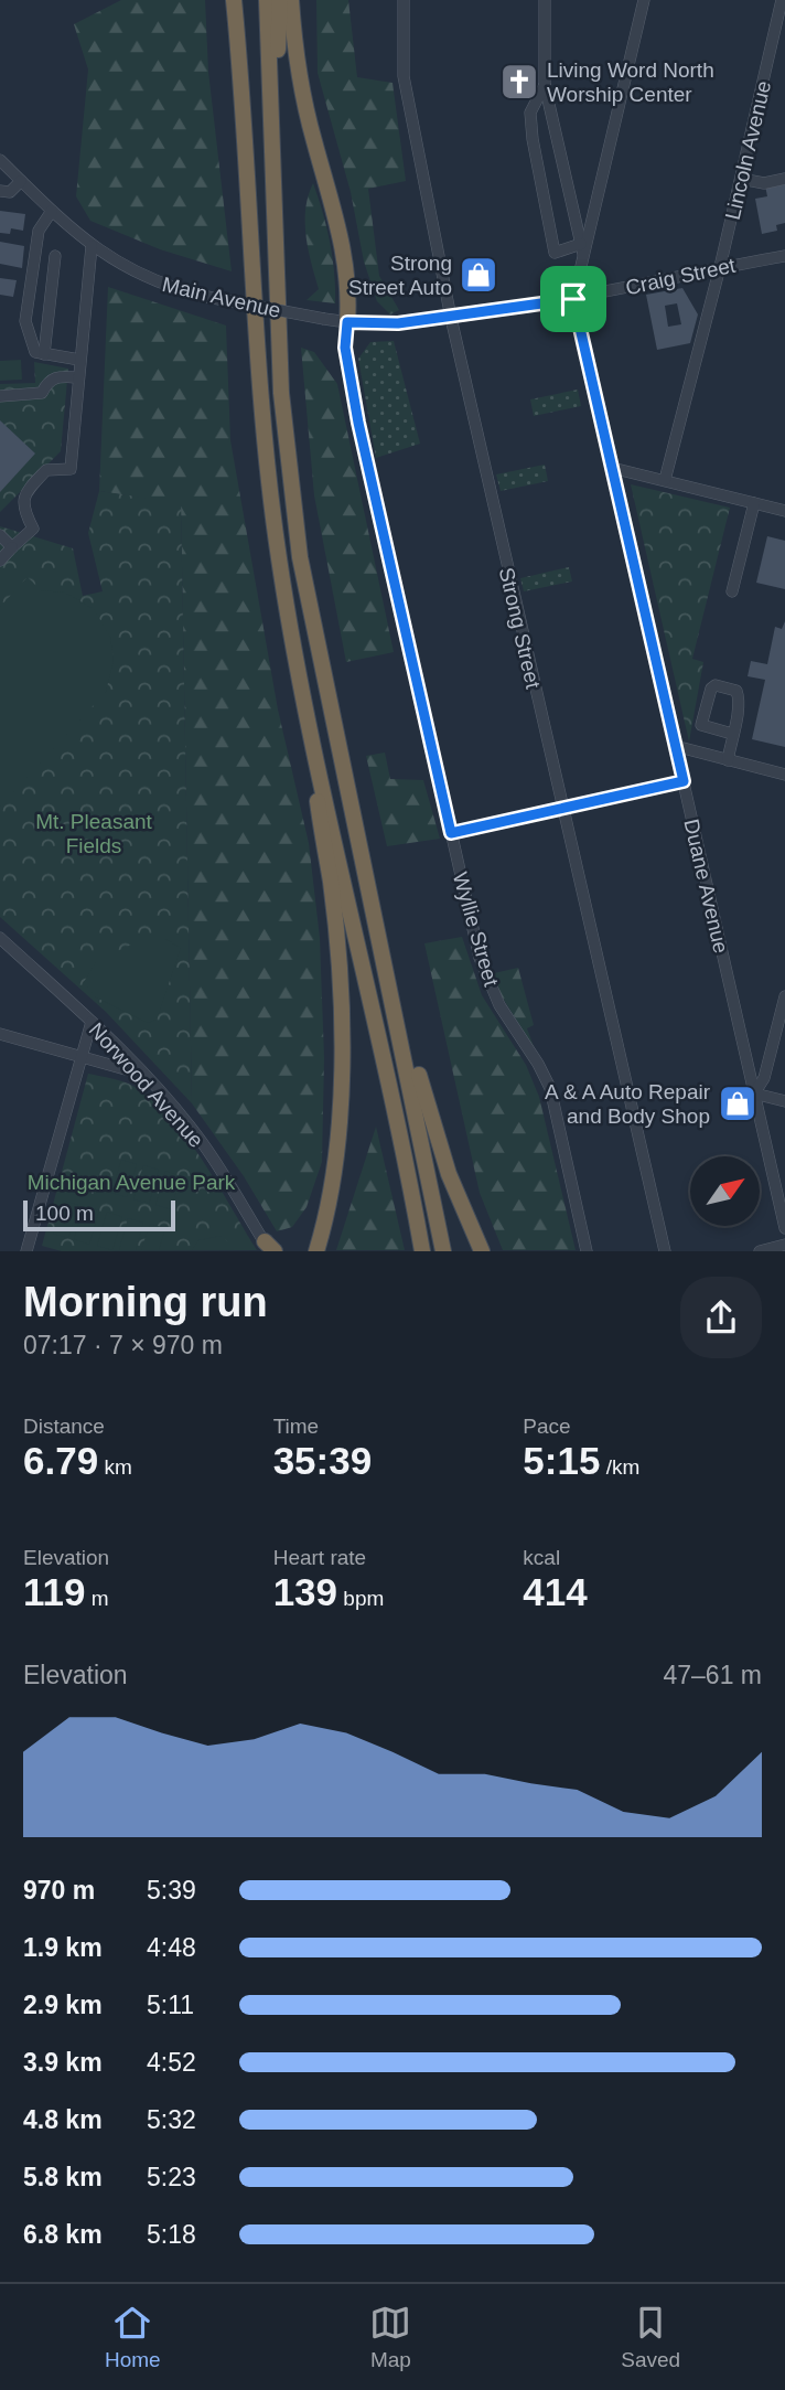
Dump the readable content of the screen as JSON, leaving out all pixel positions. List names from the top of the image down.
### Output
{
  "streets": {
    "street": [
      "Lincoln Avenue",
      "Craig Street",
      "Main Avenue",
      "Strong Street",
      "Duane Avenue",
      "Wyllie Street",
      "Norwood Avenue"
    ]
  },
  "crossings": [
    ["Lincoln Avenue", "Craig Street"],
    ["Craig Street", "Main Avenue"],
    ["Craig Street", "Strong Street"],
    ["Craig Street", "Duane Avenue"],
    ["Craig Street", "Wyllie Street"],
    ["Main Avenue", "Wyllie Street"]
  ],
  "parks": ["Mt. Pleasant Fields", "Michigan Avenue Park"],
  "places": {
    "church": ["Living Word North Worship Center"],
    "shop": ["Strong Street Auto", "A & A Auto Repair and Body Shop"]
  },
  "scale_bar": "100 m",
  "north": "top right",
  "page": {
    "scale": "100 m",
    "heading": ["Morning run", "07:17 · 7 × 970 m"],
    "stats": [
      ["Distance", "6.79 km"],
      ["Time", "35:39"],
      ["Pace", "5:15 /km"],
      ["Elevation", "119 m"],
      ["Heart rate", "139 bpm"],
      ["kcal", "414"]
    ],
    "chart": ["Elevation", "47–61 m"],
    "list": [
      {
        "name": "970 m",
        "note": "5:39"
      },
      {
        "name": "1.9 km",
        "note": "4:48"
      },
      {
        "name": "2.9 km",
        "note": "5:11"
      },
      {
        "name": "3.9 km",
        "note": "4:52"
      },
      {
        "name": "4.8 km",
        "note": "5:32"
      },
      {
        "name": "5.8 km",
        "note": "5:23"
      },
      {
        "name": "6.8 km",
        "note": "5:18"
      }
    ],
    "tabs": ["Home", "Map", "Saved"]
  }
}
